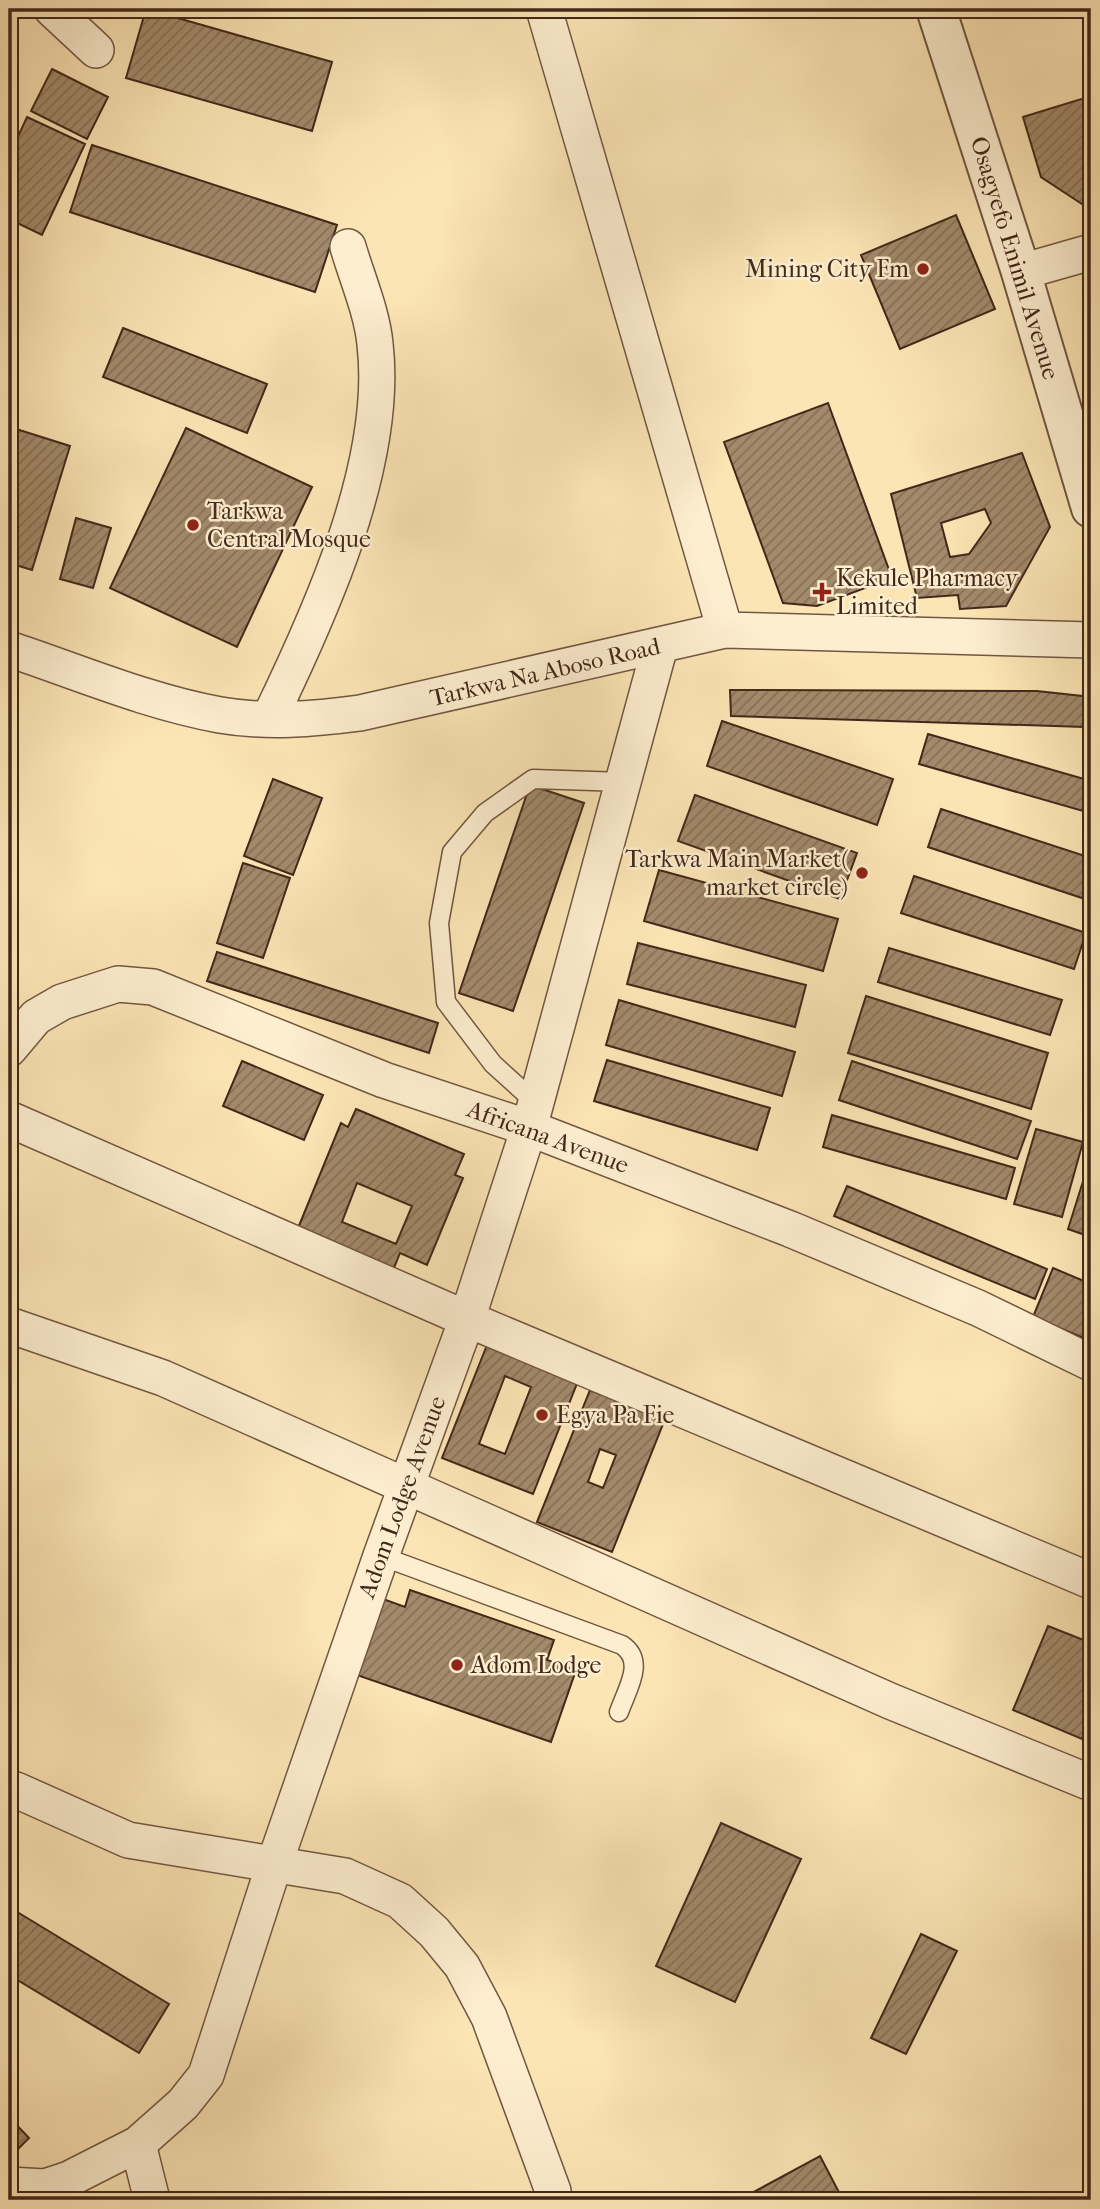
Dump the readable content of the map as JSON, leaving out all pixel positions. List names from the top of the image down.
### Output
{
  "streets": {
    "street": [
      "Osagyefo Enimil Avenue",
      "Tarkwa Na Aboso Road",
      "Africana Avenue",
      "Adom Lodge Avenue"
    ]
  },
  "crossings": [
    ["Tarkwa Na Aboso Road", "Adom Lodge Avenue"],
    ["Africana Avenue", "Adom Lodge Avenue"]
  ],
  "places": {
    "other": [
      "Mining City Fm",
      "Tarkwa Central Mosque",
      "Tarkwa Main Market( market circle)",
      "Egya Pa Fie",
      "Adom Lodge"
    ],
    "health": ["Kekule Pharmacy Limited"]
  }
}
